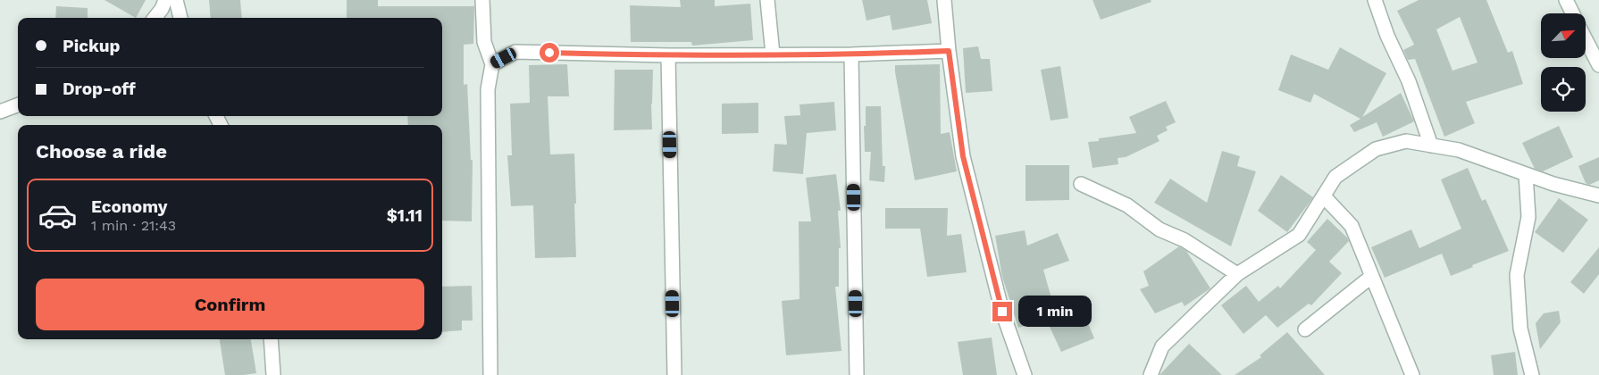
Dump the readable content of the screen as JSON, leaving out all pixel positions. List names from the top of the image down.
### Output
{
  "north": "top right",
  "page": {
    "banner": ["Pickup", "Drop-off"],
    "heading": "Choose a ride",
    "list": [
      {
        "name": "Economy",
        "note": "1 min · 21:43",
        "value": "$1.11"
      }
    ],
    "buttons": "Confirm",
    "bubble": "1 min"
  }
}
